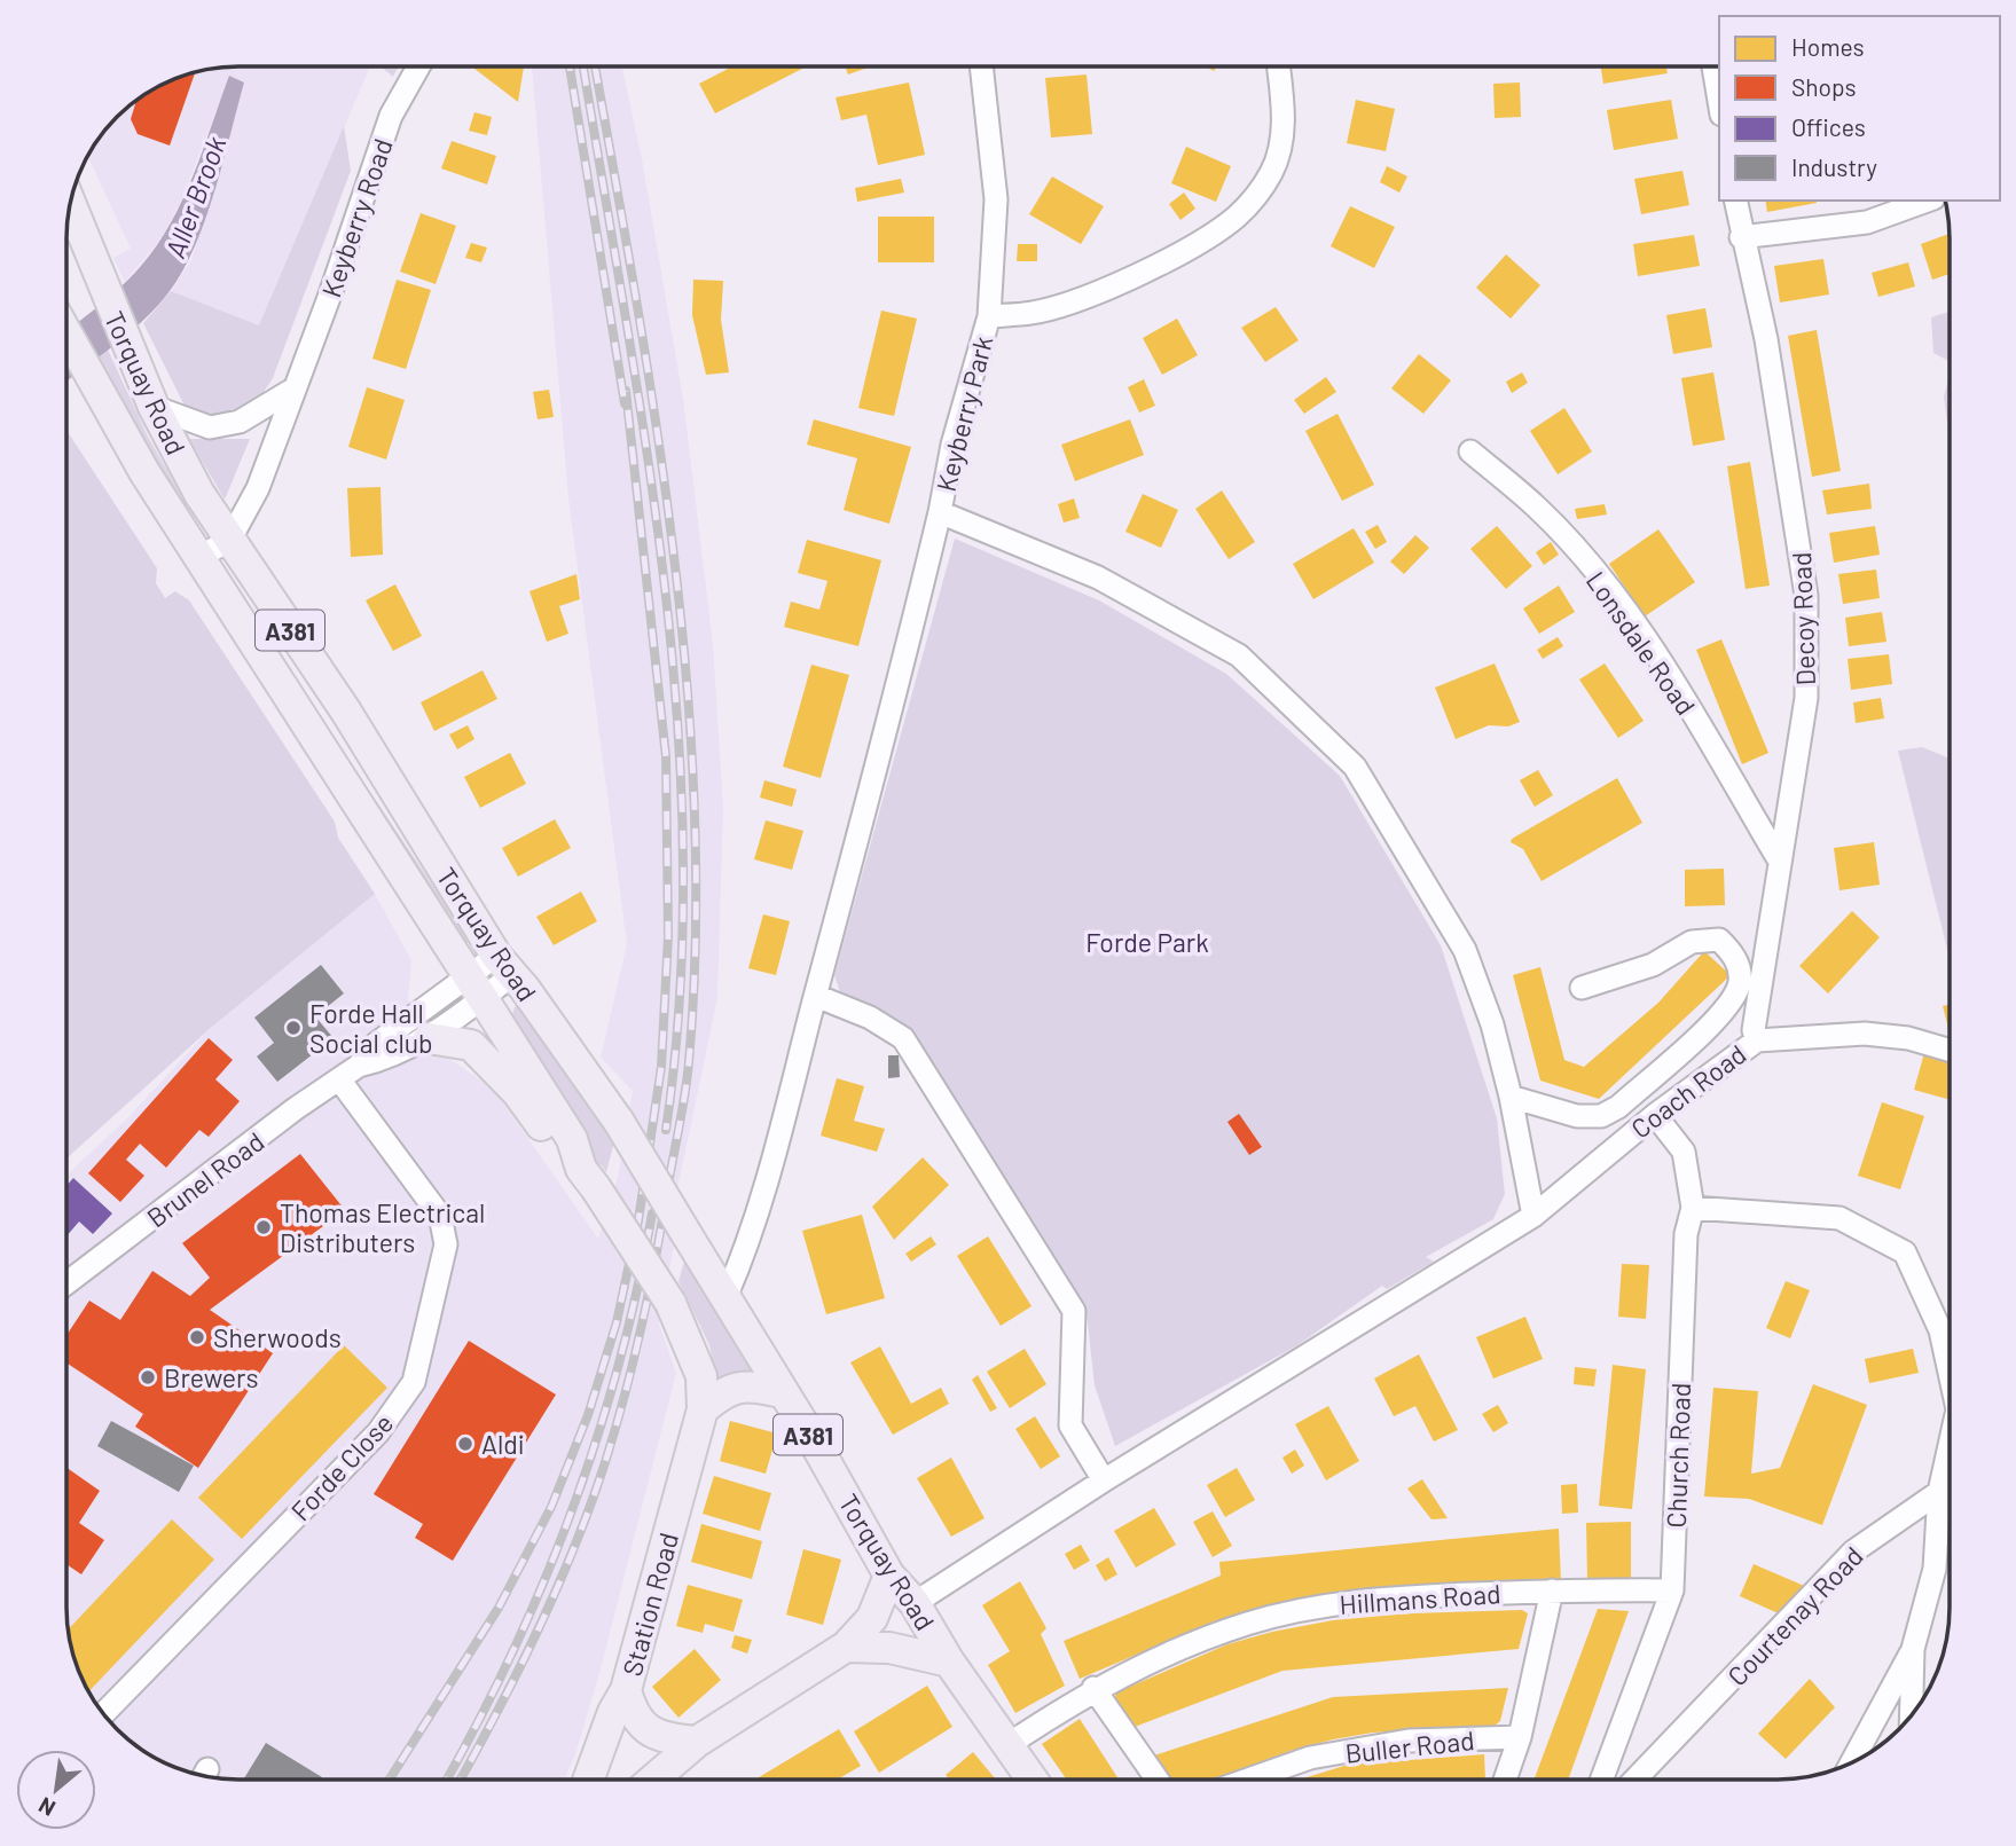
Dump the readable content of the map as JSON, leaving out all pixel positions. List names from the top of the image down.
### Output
{
  "streets": {
    "main road": ["Torquay Road", "A381", "Station Road"],
    "street": [
      "Keyberry Road",
      "Keyberry Park",
      "Decoy Road",
      "Lonsdale Road",
      "Coach Road",
      "Brunel Road",
      "Church Road",
      "Forde Close",
      "Hillmans Road",
      "Courtenay Road",
      "Buller Road"
    ]
  },
  "crossings": [
    ["Keyberry Road", "Torquay Road"],
    ["Torquay Road", "A381"],
    ["Torquay Road", "Brunel Road"],
    ["Torquay Road", "Hillmans Road"],
    ["Torquay Road", "Station Road"],
    ["Decoy Road", "Lonsdale Road"],
    ["Decoy Road", "Coach Road"],
    ["A381", "Brunel Road"],
    ["A381", "Station Road"],
    ["Coach Road", "Church Road"],
    ["Brunel Road", "Forde Close"],
    ["Church Road", "Hillmans Road"]
  ],
  "water": ["Aller Brook"],
  "parks": ["Forde Park"],
  "places": [
    "Forde Hall Social club",
    "Thomas Electrical Distributers",
    "Sherwoods",
    "Brewers",
    "Aldi"
  ],
  "legend": [
    "Homes",
    "Shops",
    "Offices",
    "Industry"
  ],
  "north": "bottom left"
}
